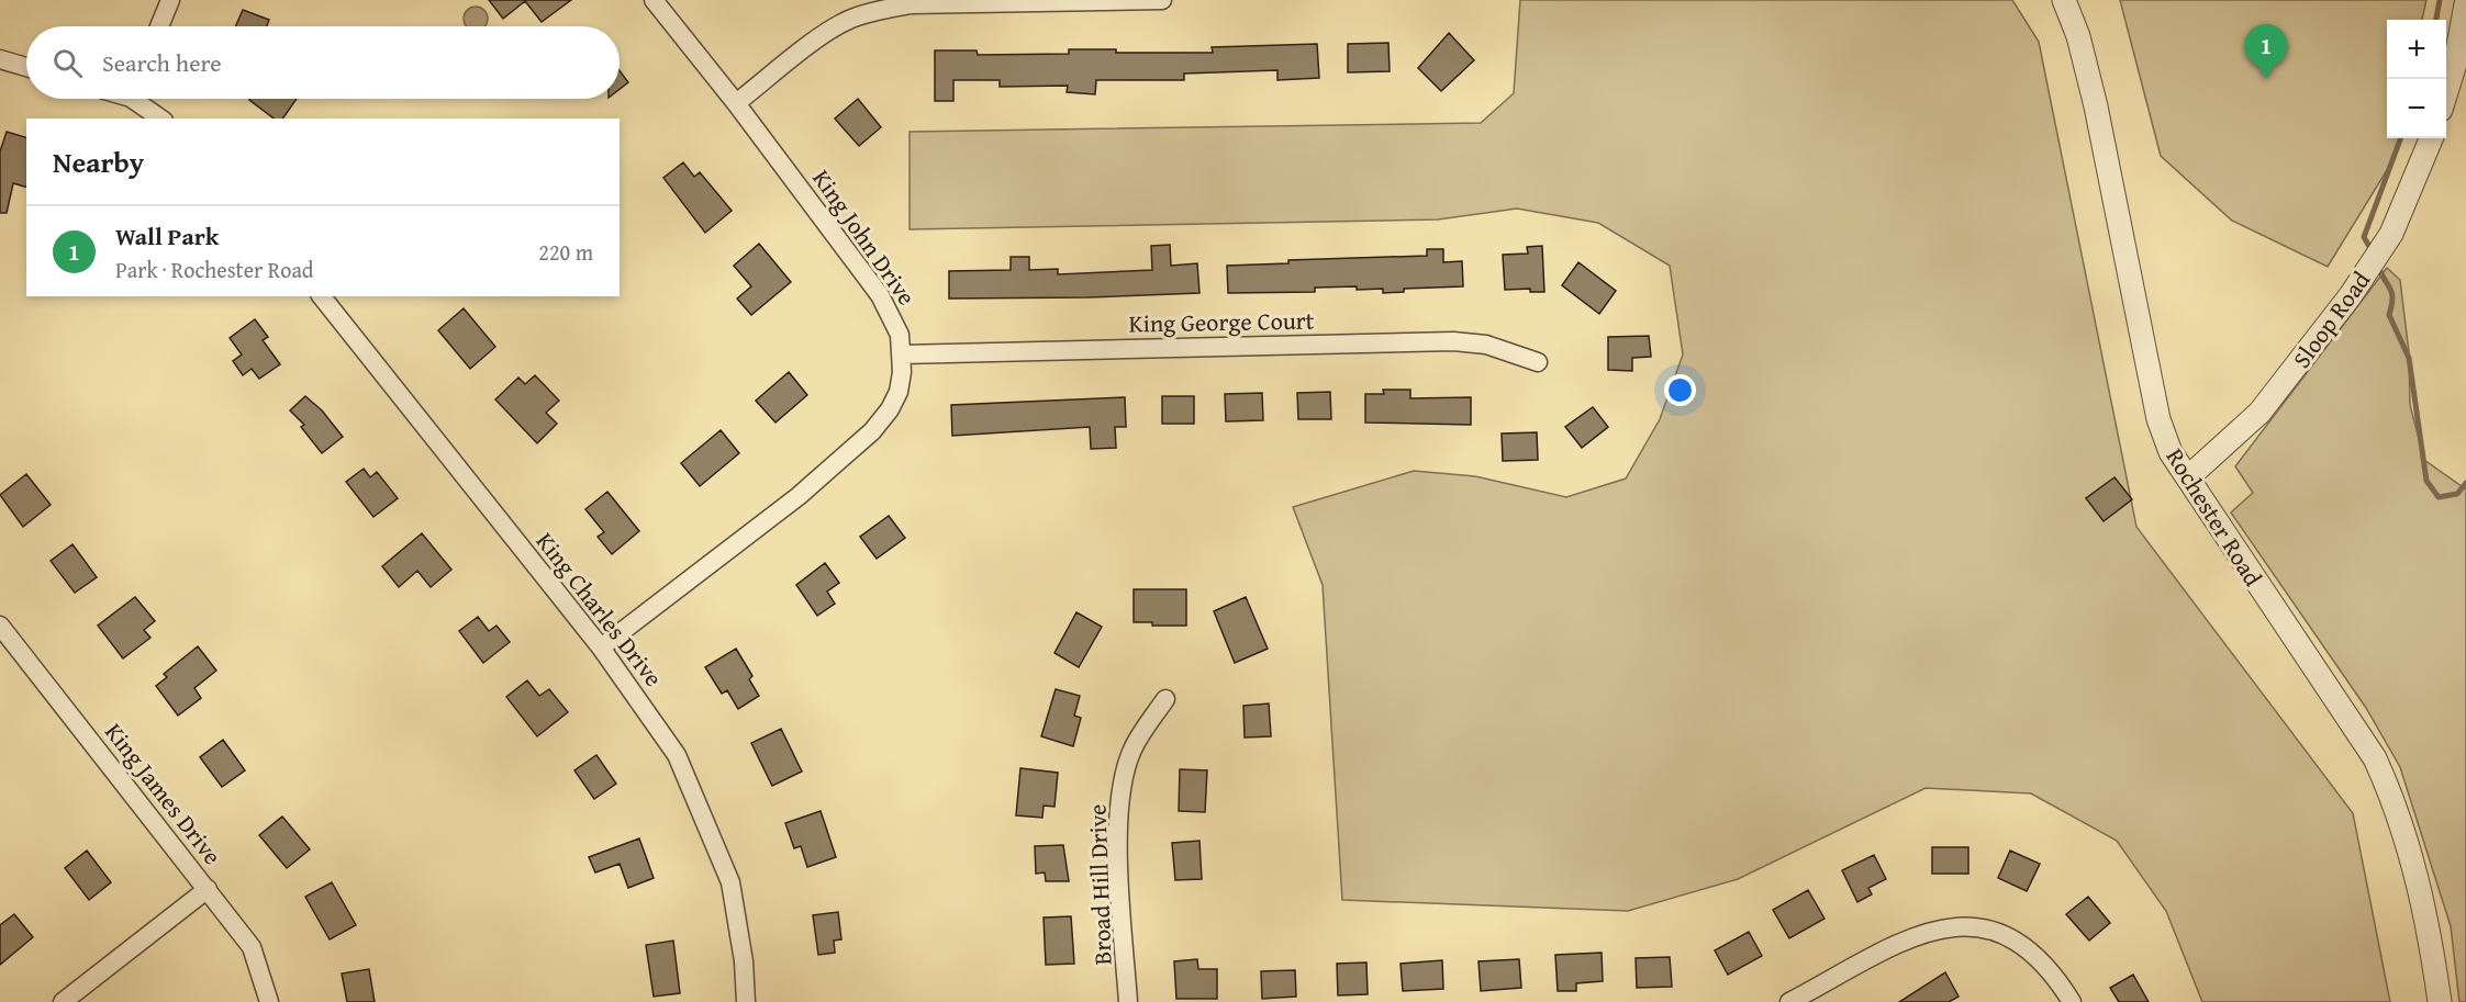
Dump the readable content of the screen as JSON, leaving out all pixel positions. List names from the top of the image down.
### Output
{
  "streets": {
    "street": [
      "King John Drive",
      "Sloop Road",
      "King George Court",
      "Rochester Road",
      "King Charles Drive",
      "King James Drive",
      "Broad Hill Drive"
    ]
  },
  "crossings": [
    ["King John Drive", "King George Court"],
    ["King John Drive", "King Charles Drive"],
    ["Sloop Road", "Rochester Road"]
  ],
  "page": {
    "map_buttons": ["+", "−"],
    "pins": "1",
    "search": "Search here",
    "heading": "Nearby",
    "list": [
      {
        "mark": "1",
        "name": "Wall Park",
        "note": "Park · Rochester Road",
        "value": "220 m"
      }
    ]
  }
}
